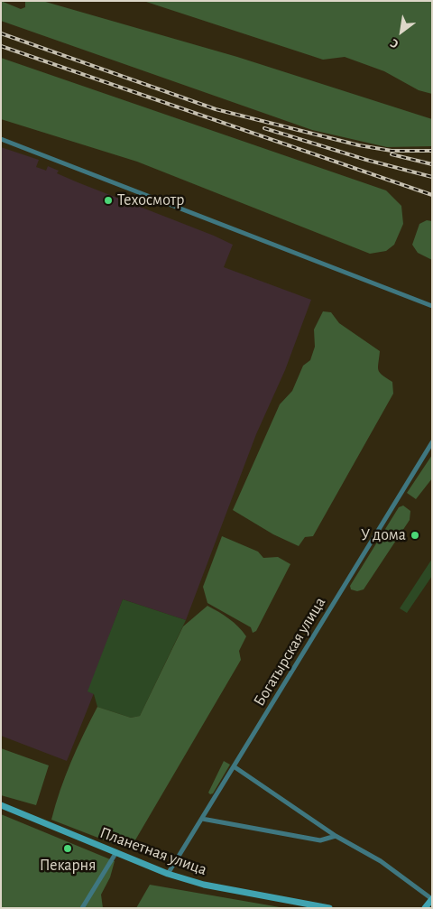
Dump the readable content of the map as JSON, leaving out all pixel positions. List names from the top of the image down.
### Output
{
  "streets": {
    "main road": ["Планетная улица"],
    "street": ["Богатырская улица"]
  },
  "crossings": [
    ["Богатырская улица", "Планетная улица"]
  ],
  "places": ["Техосмотр", "У дома", "Пекарня"],
  "north": "bottom left"
}
